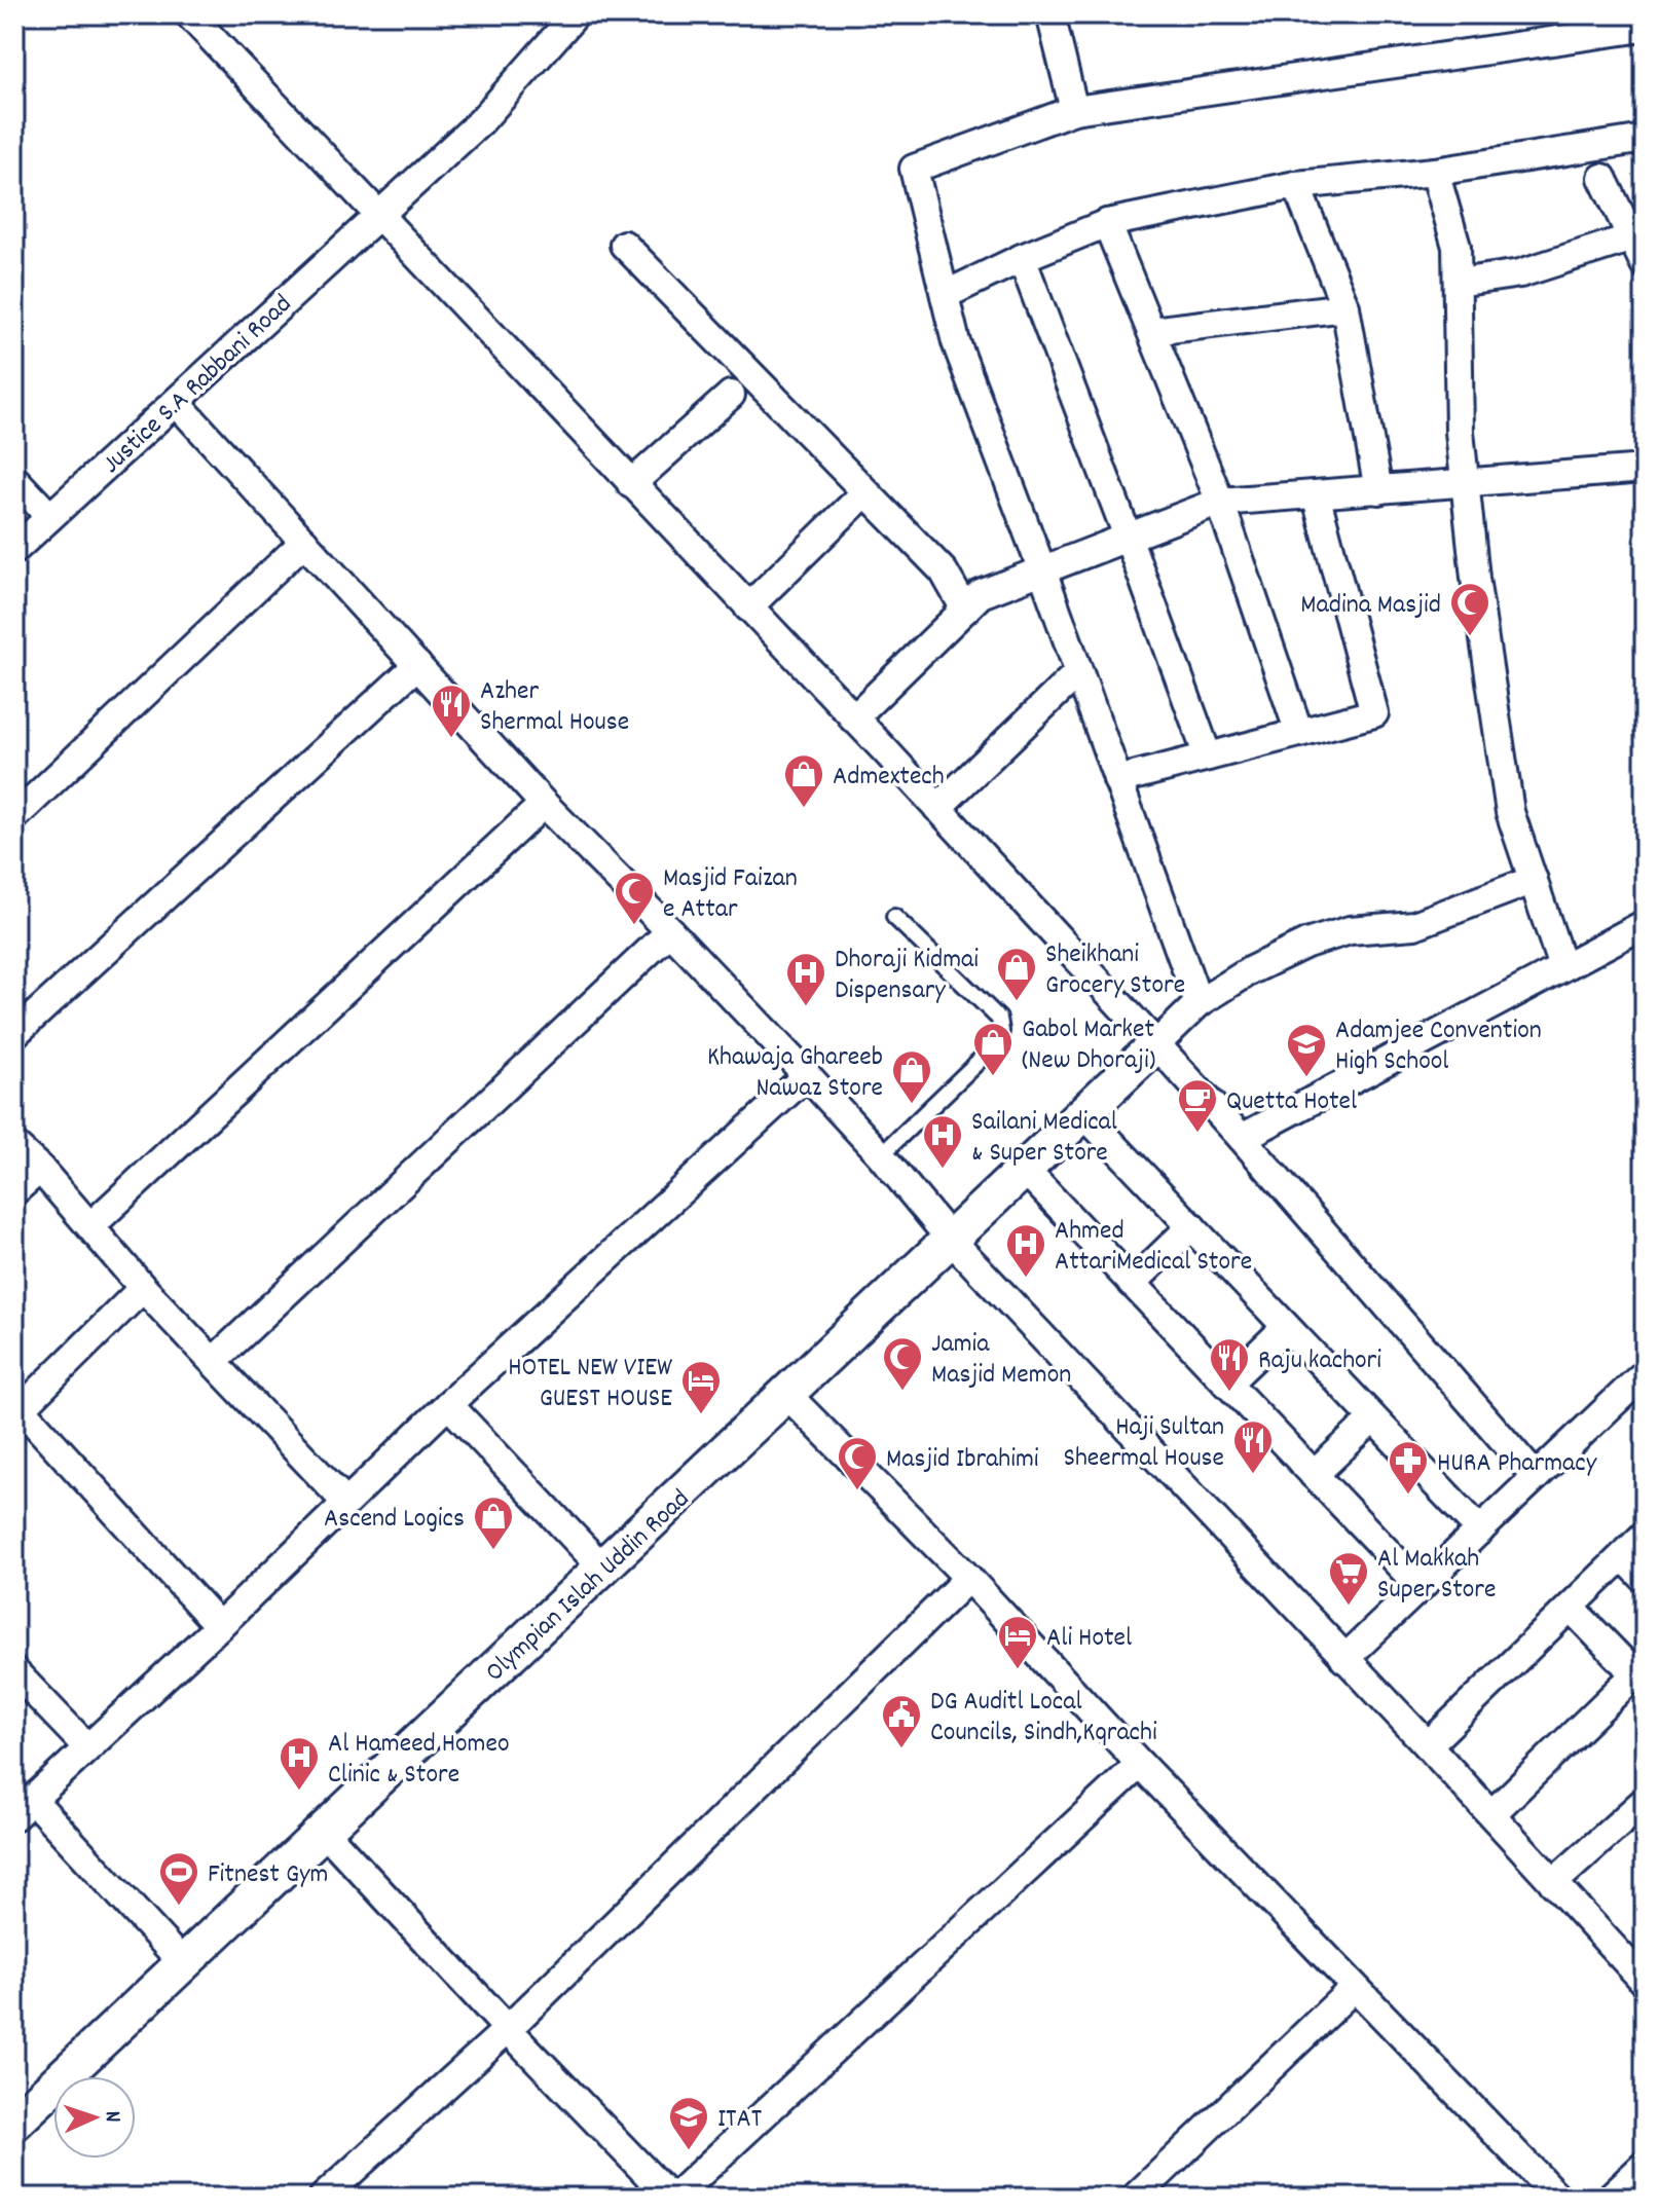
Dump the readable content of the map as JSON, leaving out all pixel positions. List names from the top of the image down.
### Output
{
  "streets": {
    "street": ["Justice S.A Rabbani Road", "Olympian Islah Uddin Road"]
  },
  "places": {
    "mosque": [
      "Madina Masjid",
      "Masjid Faizan e Attar",
      "Jamia Masjid Memon",
      "Masjid Ibrahimi"
    ],
    "restaurant": ["Azher Shermal House", "Raju kachori", "Haji Sultan Sheermal House"],
    "shop": [
      "Admextech",
      "Sheikhani Grocery Store",
      "Gabol Market (New Dhoraji)",
      "Khawaja Ghareeb Nawaz Store",
      "Ascend Logics"
    ],
    "hospital": [
      "Dhoraji Kidmai Dispensary",
      "Sailani Medical & Super Store",
      "Ahmed AttariMedical Store",
      "Al Hameed Homeo Clinic & Store"
    ],
    "school or university": ["Adamjee Convention High School", "ITAT"],
    "cafe": ["Quetta Hotel"],
    "hotel": ["HOTEL NEW VIEW GUEST HOUSE", "Ali Hotel"],
    "pharmacy": ["HURA Pharmacy"],
    "supermarket": ["Al Makkah Super Store"],
    "public building": ["DG Auditl Local Councils, Sindh,Kqrachi"],
    "sports": ["Fitnest Gym"]
  },
  "north": "right"
}
